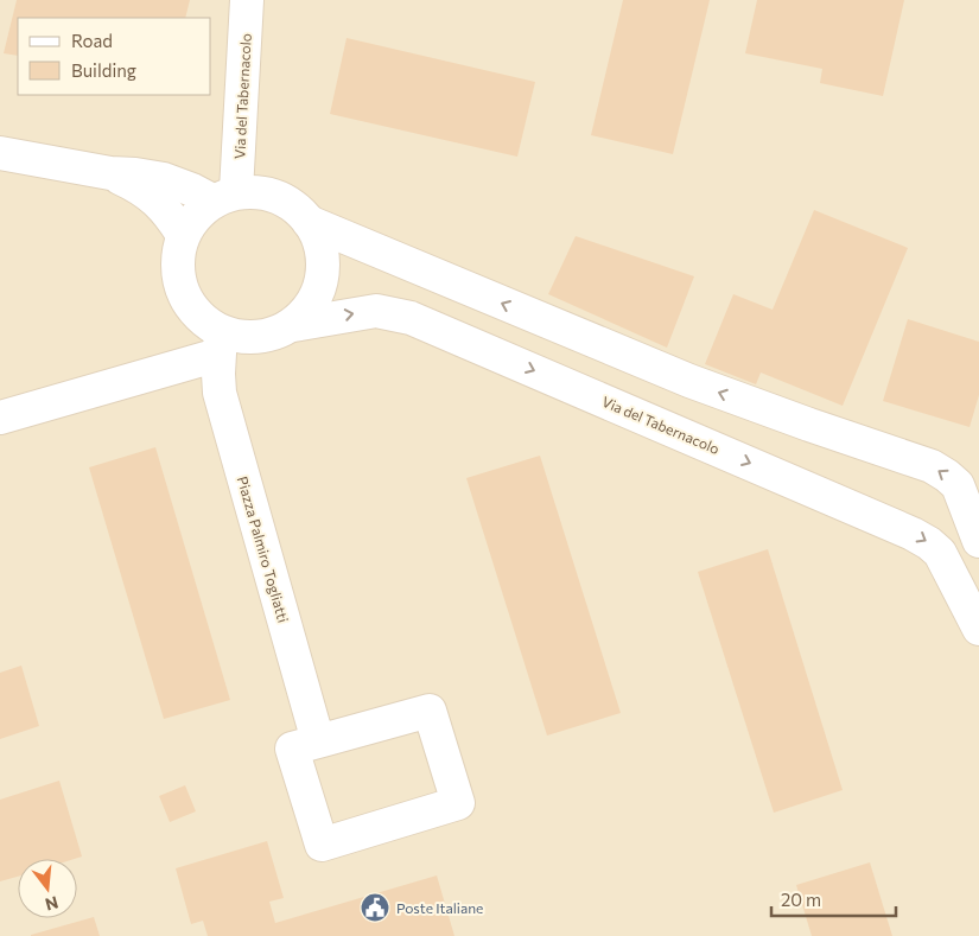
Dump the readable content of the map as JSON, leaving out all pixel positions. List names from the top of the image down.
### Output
{
  "streets": {
    "street": ["Via del Tabernacolo", "Piazza Palmiro Togliatti"]
  },
  "crossings": [
    ["Via del Tabernacolo", "Piazza Palmiro Togliatti"]
  ],
  "places": {
    "public building": ["Poste Italiane"]
  },
  "legend": ["Road", "Building"],
  "scale_bar": "20 m",
  "north": "bottom"
}
